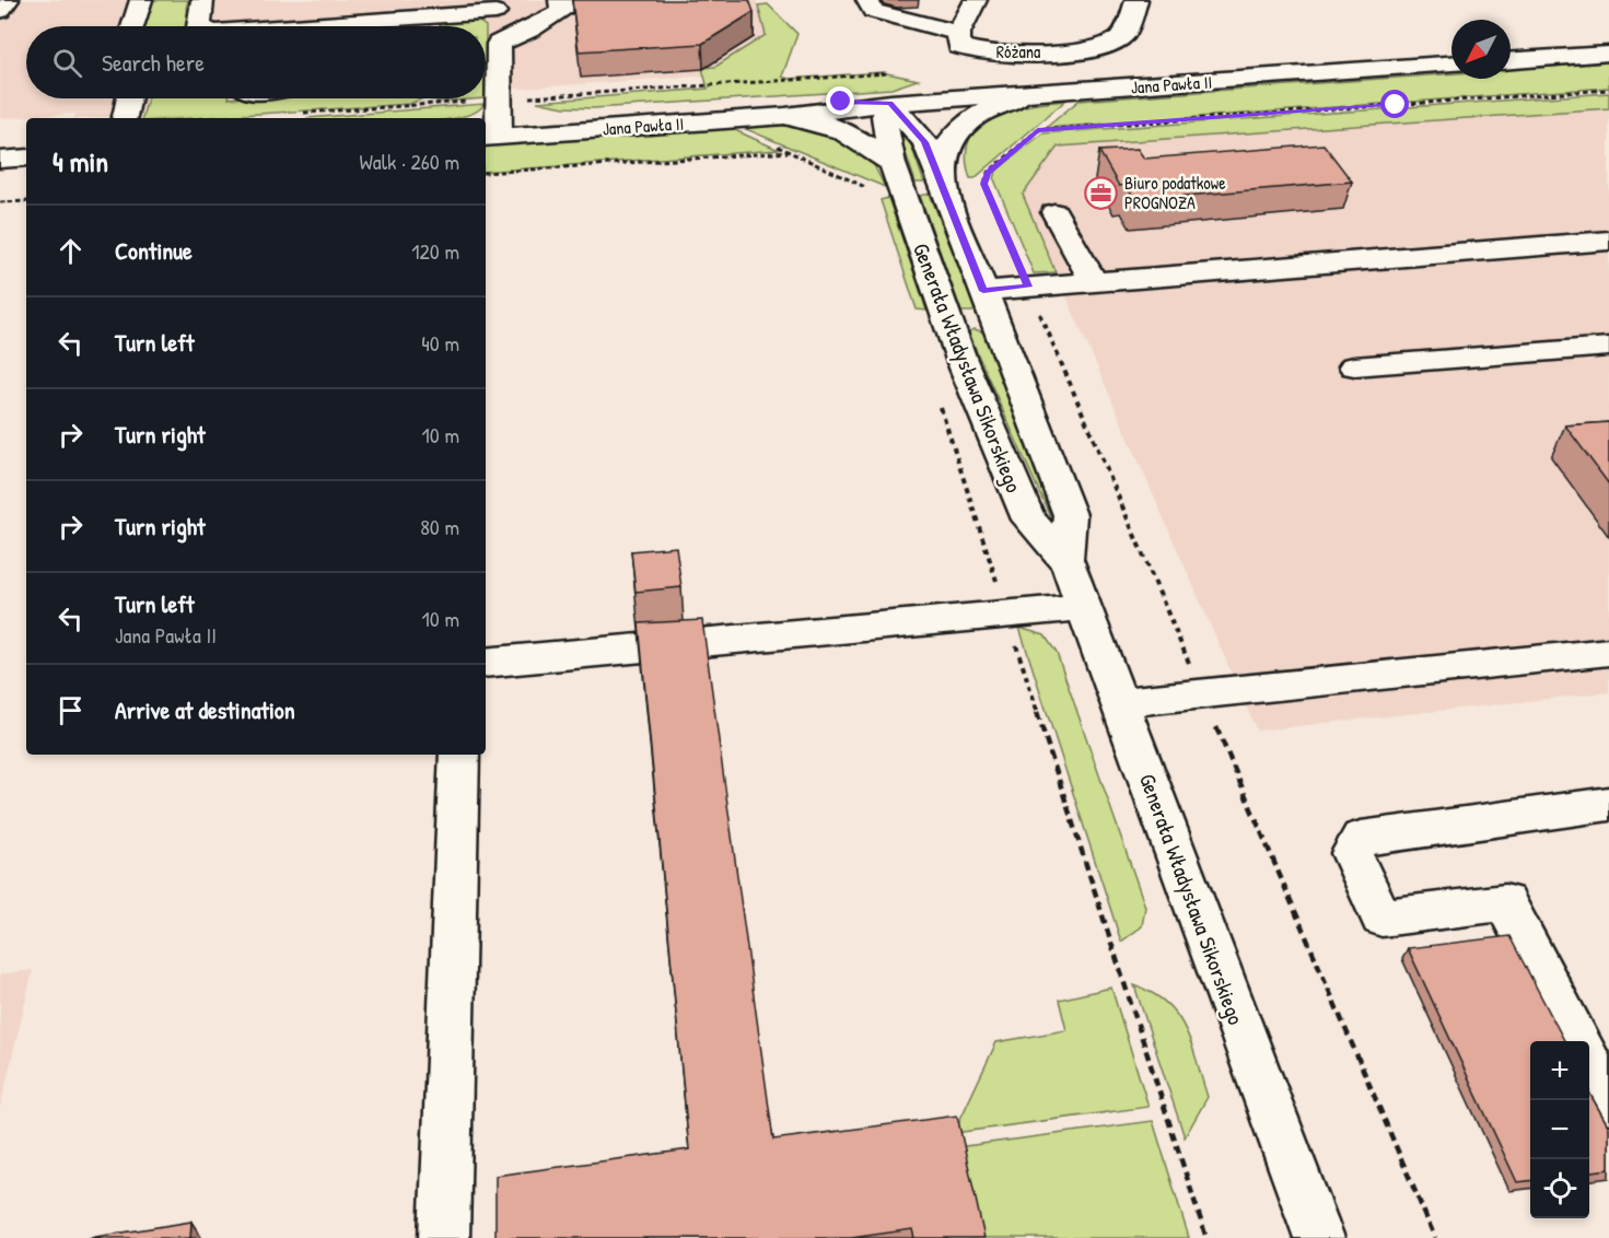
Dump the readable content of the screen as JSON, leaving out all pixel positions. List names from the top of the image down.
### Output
{
  "streets": {
    "street": ["Różana", "Jana Pawła II", "Generała Władysława Sikorskiego"]
  },
  "crossings": [
    ["Jana Pawła II", "Generała Władysława Sikorskiego"]
  ],
  "places": {
    "office": ["Biuro podatkowe PROGNOZA"]
  },
  "north": "bottom left",
  "page": {
    "search": "Search here",
    "heading": ["4 min", "Walk · 260 m"],
    "list": [
      ["Continue", "120 m"],
      ["Turn left", "40 m"],
      ["Turn right", "10 m"],
      ["Turn right", "80 m"],
      ["Turn left", "Jana Pawła II", "10 m"],
      "Arrive at destination"
    ],
    "map_buttons": ["+", "−"]
  }
}
